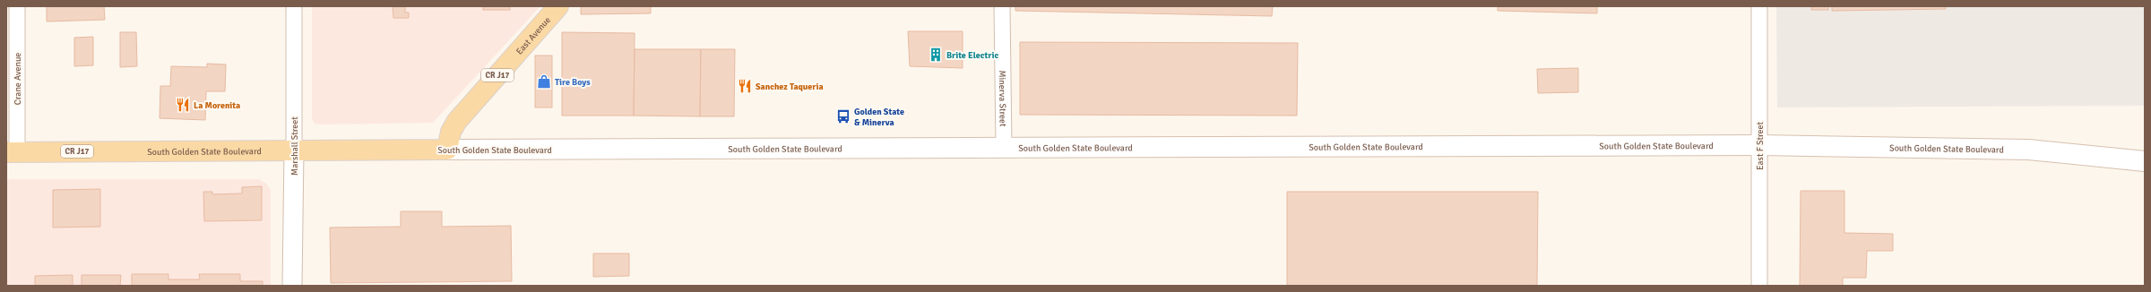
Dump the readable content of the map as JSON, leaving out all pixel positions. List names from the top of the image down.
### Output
{
  "streets": {
    "main road": ["East Avenue", "CR J17", "South Golden State Boulevard"],
    "street": [
      "Crane Avenue",
      "Minerva Street",
      "Marshall Street",
      "East F Street"
    ]
  },
  "crossings": [
    ["East Avenue", "South Golden State Boulevard"],
    ["Crane Avenue", "South Golden State Boulevard"],
    ["Minerva Street", "South Golden State Boulevard"],
    ["Marshall Street", "South Golden State Boulevard"],
    ["South Golden State Boulevard", "East F Street"]
  ],
  "places": {
    "building": ["Brite Electric"],
    "shop": ["Tire Boys"],
    "restaurant": ["Sanchez Taqueria", "La Morenita"],
    "bus stop": ["Golden State & Minerva"]
  }
}
